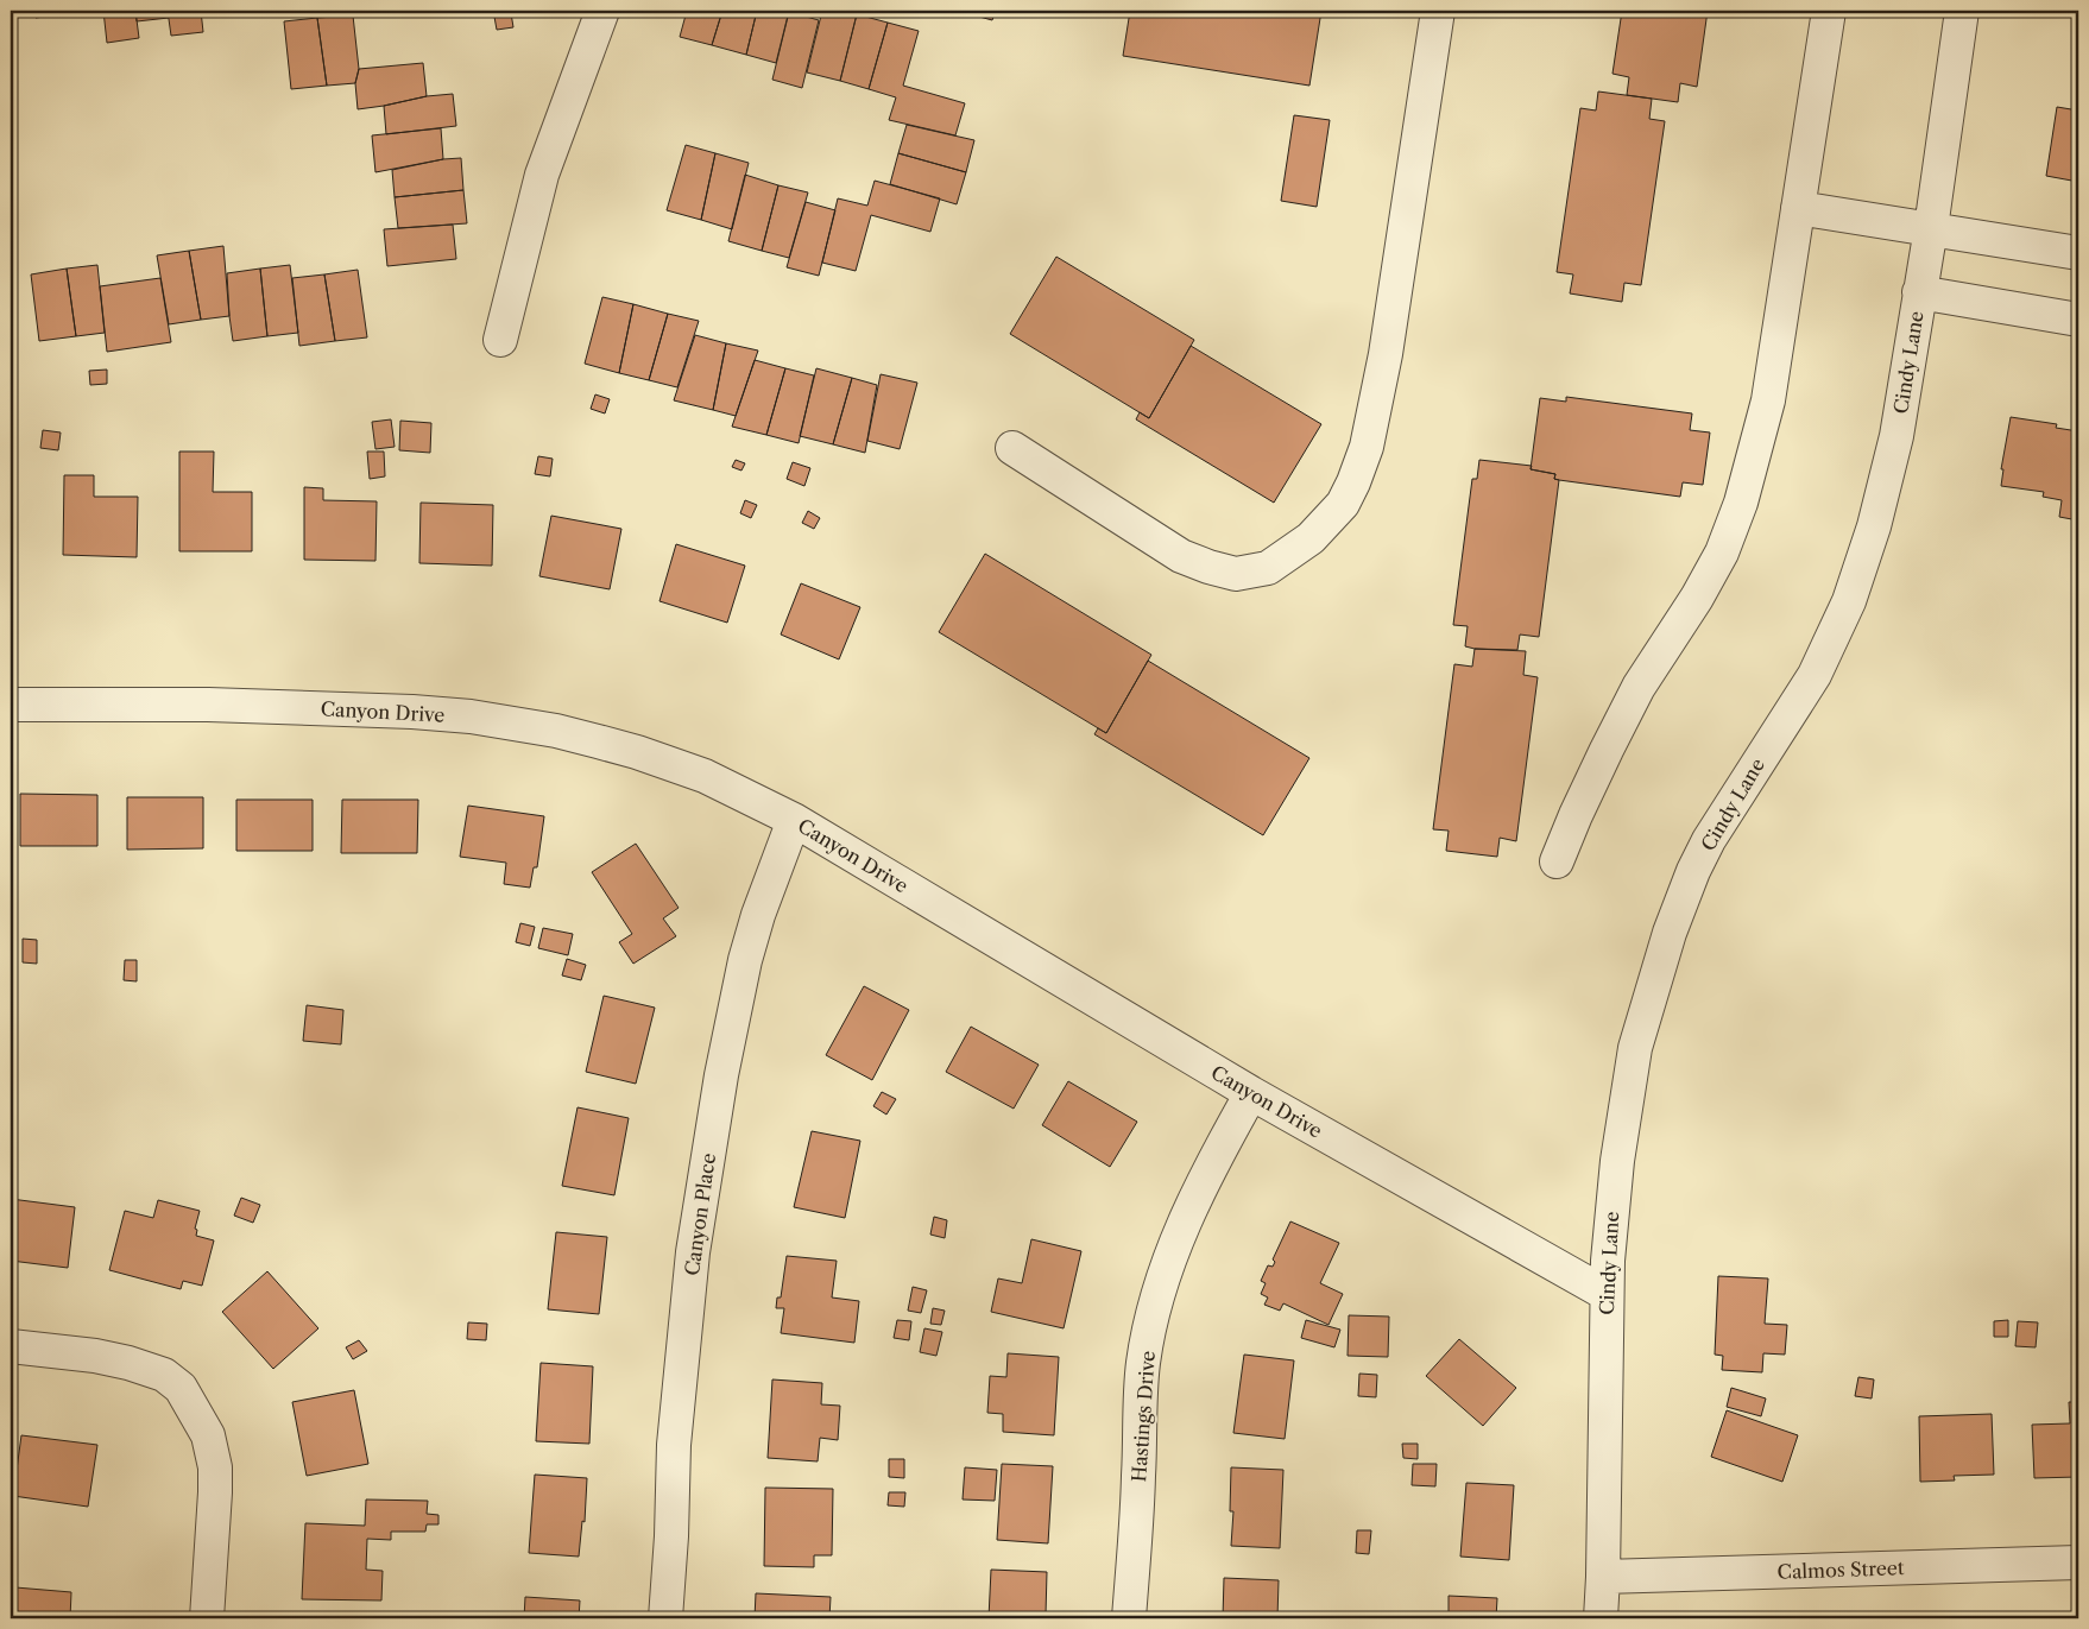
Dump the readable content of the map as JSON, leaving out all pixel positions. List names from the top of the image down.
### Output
{
  "streets": {
    "street": [
      "Cindy Lane",
      "Canyon Drive",
      "Canyon Place",
      "Hastings Drive",
      "Calmos Street"
    ]
  },
  "crossings": [
    ["Cindy Lane", "Canyon Drive"],
    ["Cindy Lane", "Calmos Street"],
    ["Canyon Drive", "Canyon Place"],
    ["Canyon Drive", "Hastings Drive"]
  ]
}
